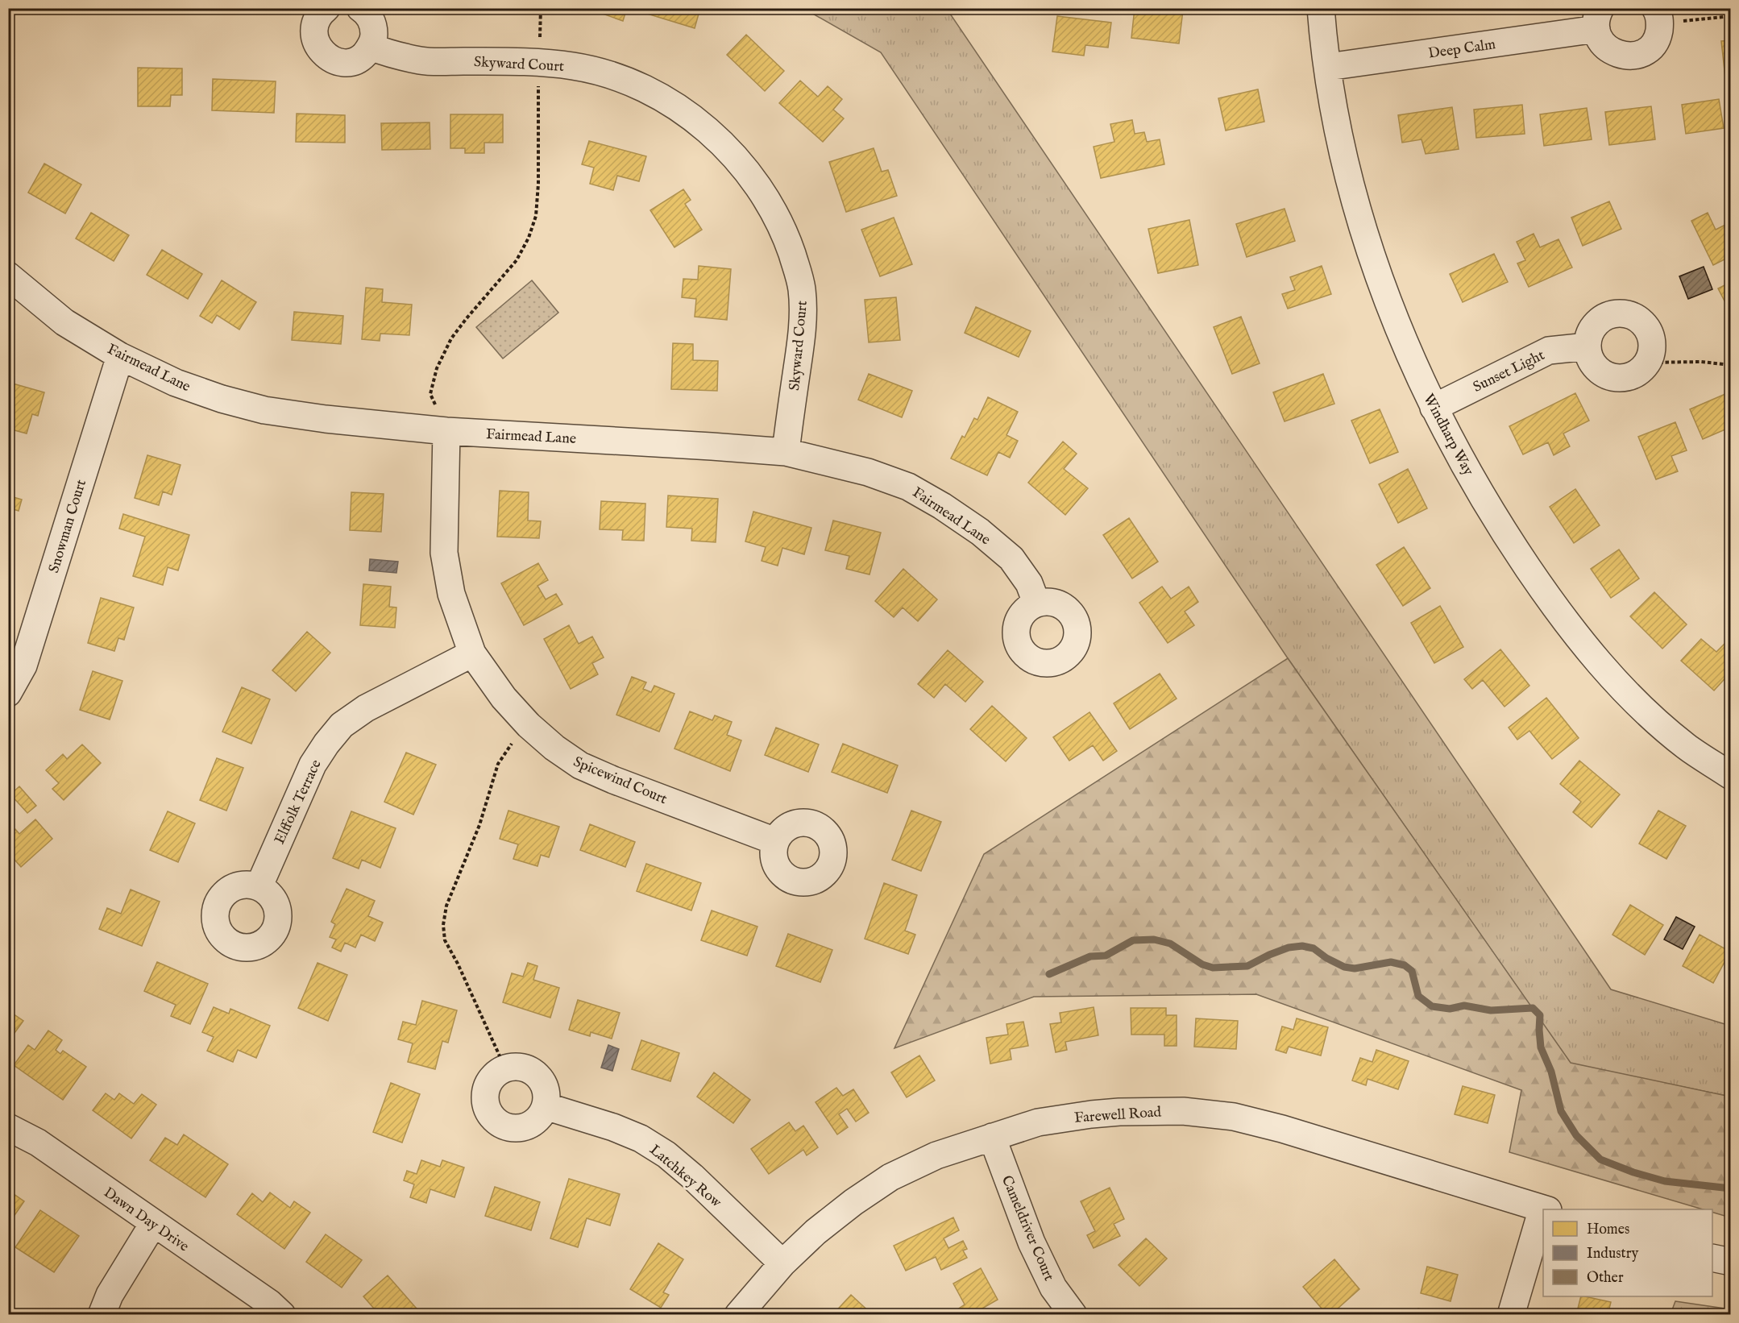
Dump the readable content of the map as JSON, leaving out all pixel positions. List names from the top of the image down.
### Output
{
  "streets": {
    "street": [
      "Deep Calm",
      "Skyward Court",
      "Fairmead Lane",
      "Sunset Light",
      "Windharp Way",
      "Snowman Court",
      "Spicewind Court",
      "Elffolk Terrace",
      "Farewell Road",
      "Latchkey Row",
      "Dawn Day Drive",
      "Cameldriver Court"
    ]
  },
  "crossings": [
    ["Deep Calm", "Windharp Way"],
    ["Skyward Court", "Fairmead Lane"],
    ["Fairmead Lane", "Snowman Court"],
    ["Fairmead Lane", "Spicewind Court"],
    ["Sunset Light", "Windharp Way"],
    ["Spicewind Court", "Elffolk Terrace"],
    ["Farewell Road", "Latchkey Row"],
    ["Farewell Road", "Cameldriver Court"]
  ],
  "legend": ["Homes", "Industry", "Other"]
}
